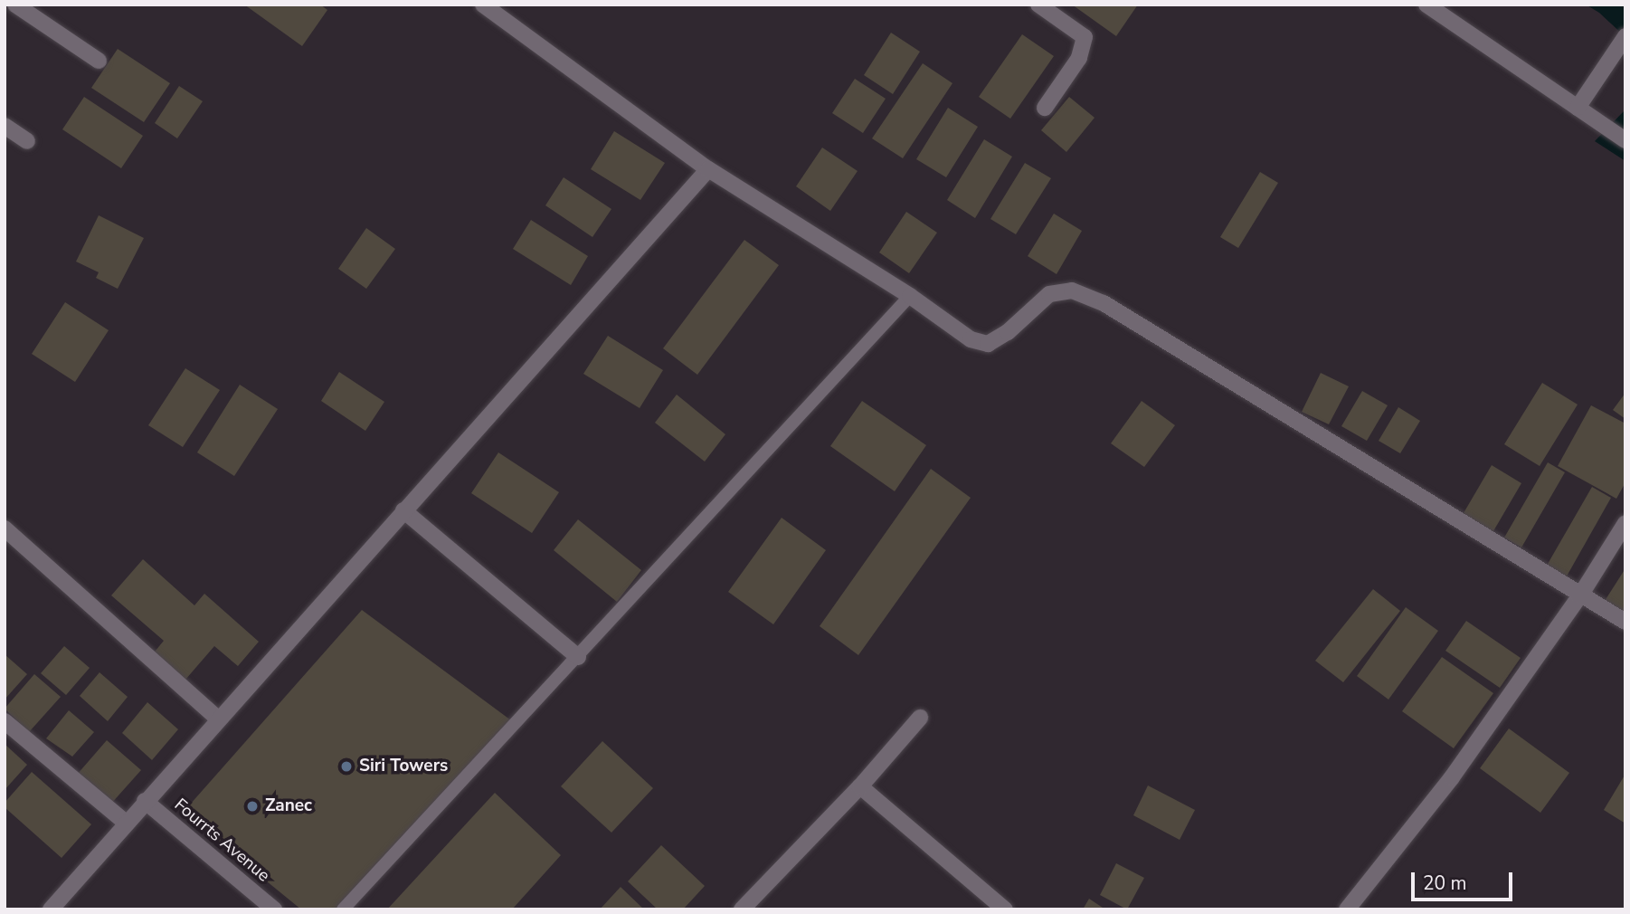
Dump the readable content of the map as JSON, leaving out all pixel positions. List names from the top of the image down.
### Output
{
  "streets": {
    "street": ["Fourrts Avenue"]
  },
  "places": ["Siri Towers", "Zanec"],
  "scale_bar": "20 m"
}
